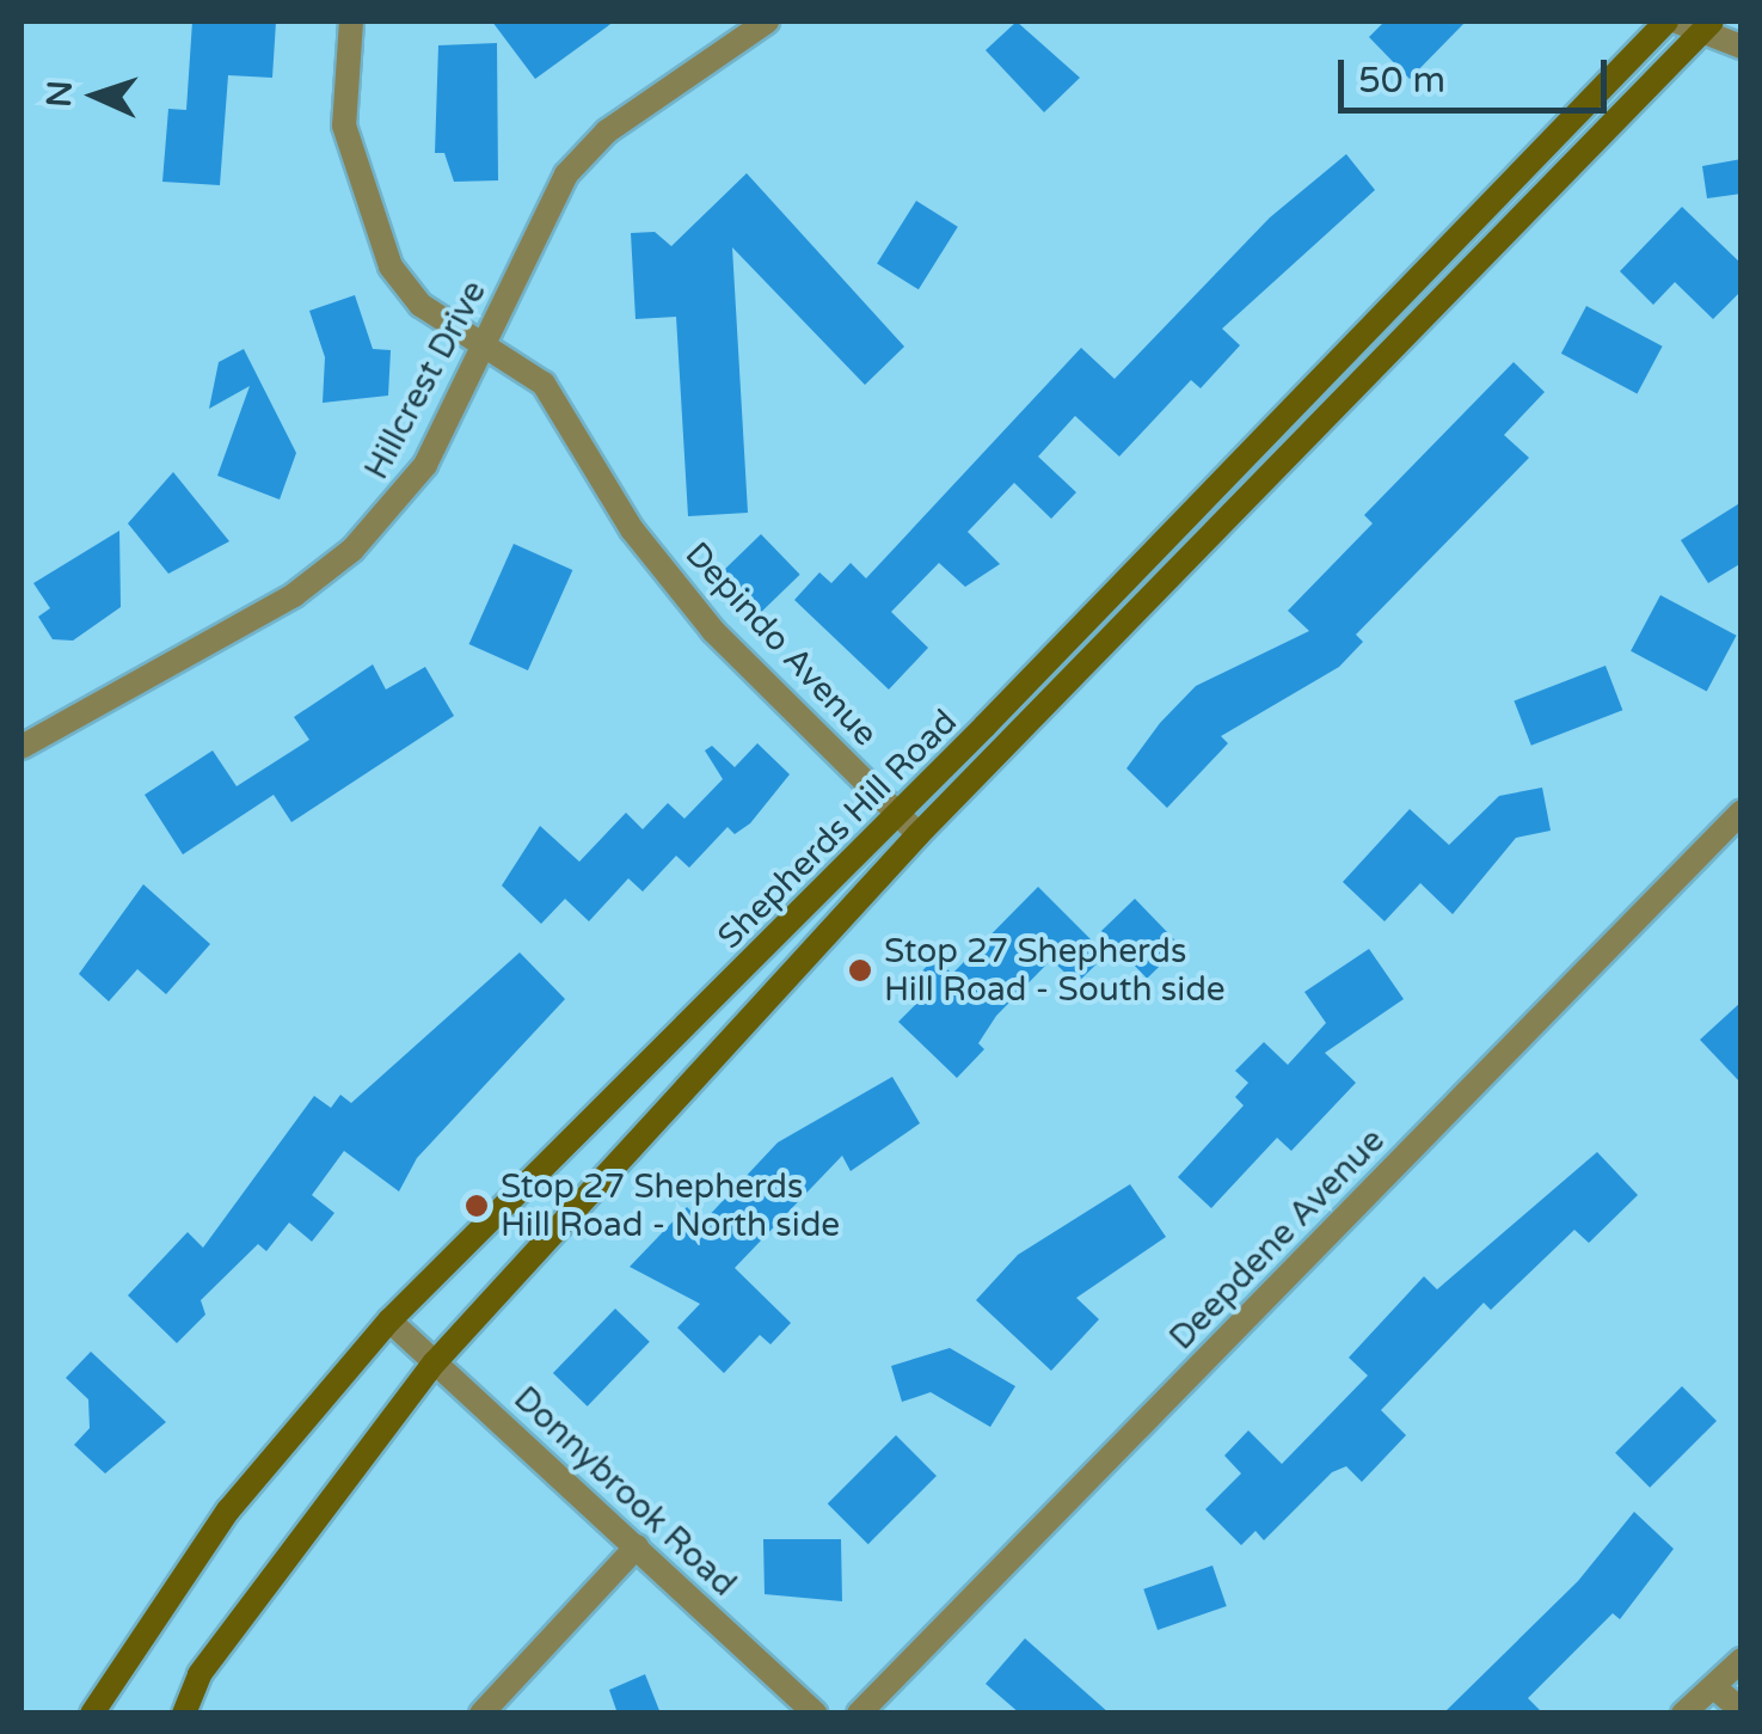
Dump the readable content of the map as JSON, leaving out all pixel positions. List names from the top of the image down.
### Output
{
  "streets": {
    "main road": ["Shepherds Hill Road"],
    "street": [
      "Hillcrest Drive",
      "Depindo Avenue",
      "Deepdene Avenue",
      "Donnybrook Road"
    ]
  },
  "crossings": [
    ["Hillcrest Drive", "Depindo Avenue"],
    ["Depindo Avenue", "Shepherds Hill Road"],
    ["Shepherds Hill Road", "Donnybrook Road"]
  ],
  "places": ["Stop 27 Shepherds Hill Road - South side", "Stop 27 Shepherds Hill Road - North side"],
  "scale_bar": "50 m",
  "north": "left"
}
